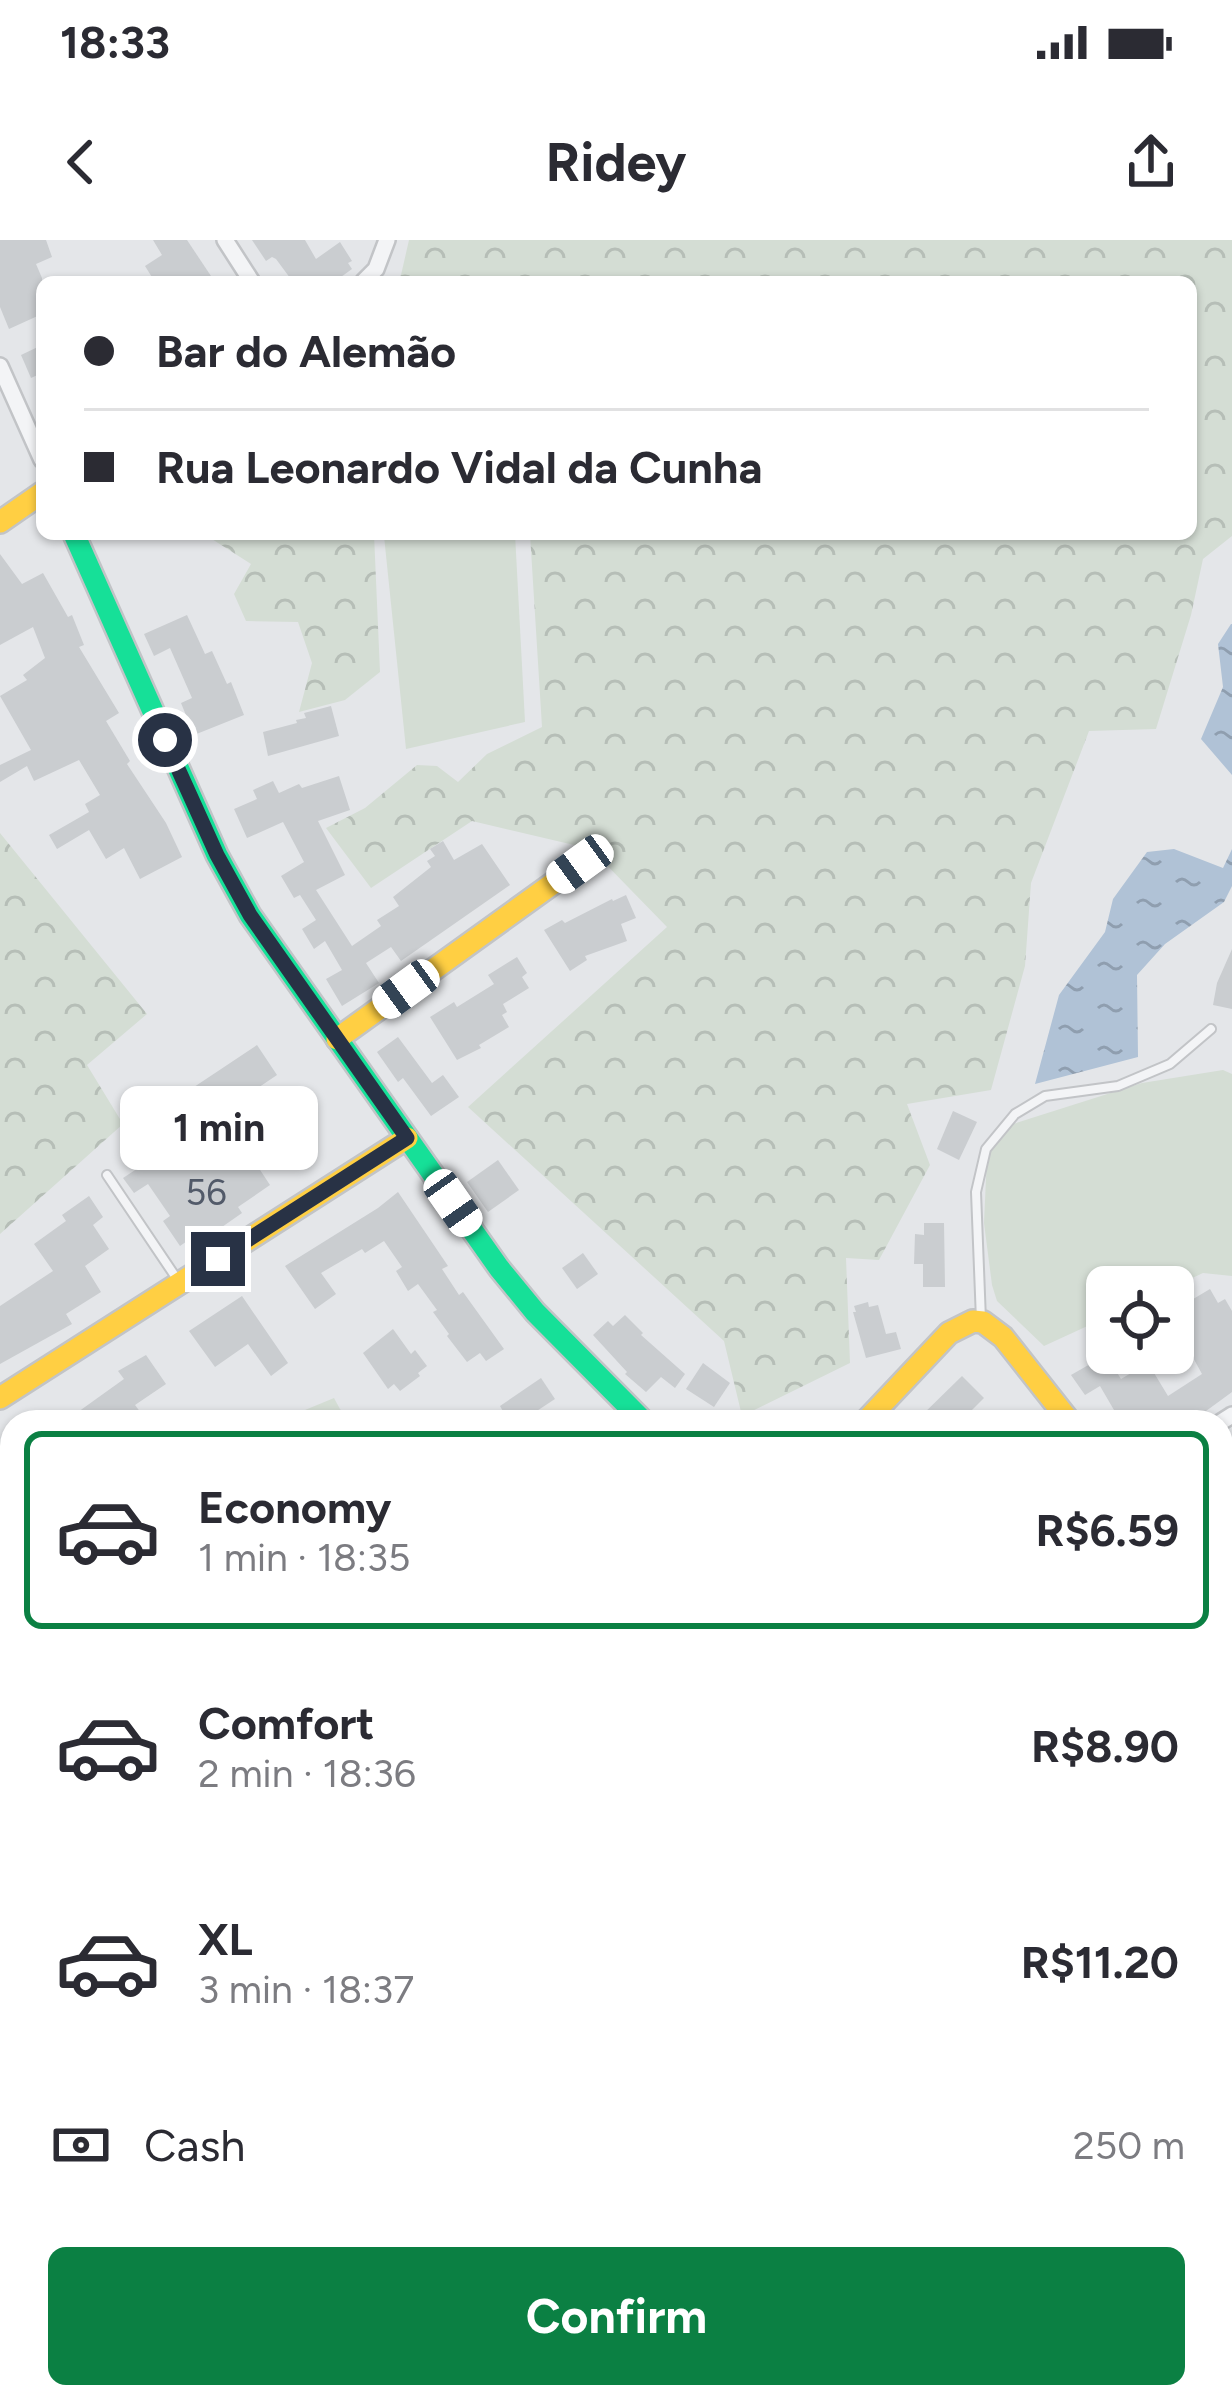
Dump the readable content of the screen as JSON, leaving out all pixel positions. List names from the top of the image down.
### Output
{
  "house_numbers": ["56"],
  "page": {
    "status": "18:33",
    "header": "Ridey",
    "banner": ["Bar do Alemão", "Rua Leonardo Vidal da Cunha"],
    "bubble": "1 min",
    "list": [
      {
        "name": "Economy",
        "note": "1 min · 18:35",
        "value": "R$6.59"
      },
      {
        "name": "Comfort",
        "note": "2 min · 18:36",
        "value": "R$8.90"
      },
      {
        "name": "XL",
        "note": "3 min · 18:37",
        "value": "R$11.20"
      }
    ],
    "pay": ["Cash", "250 m"],
    "buttons": "Confirm"
  }
}
